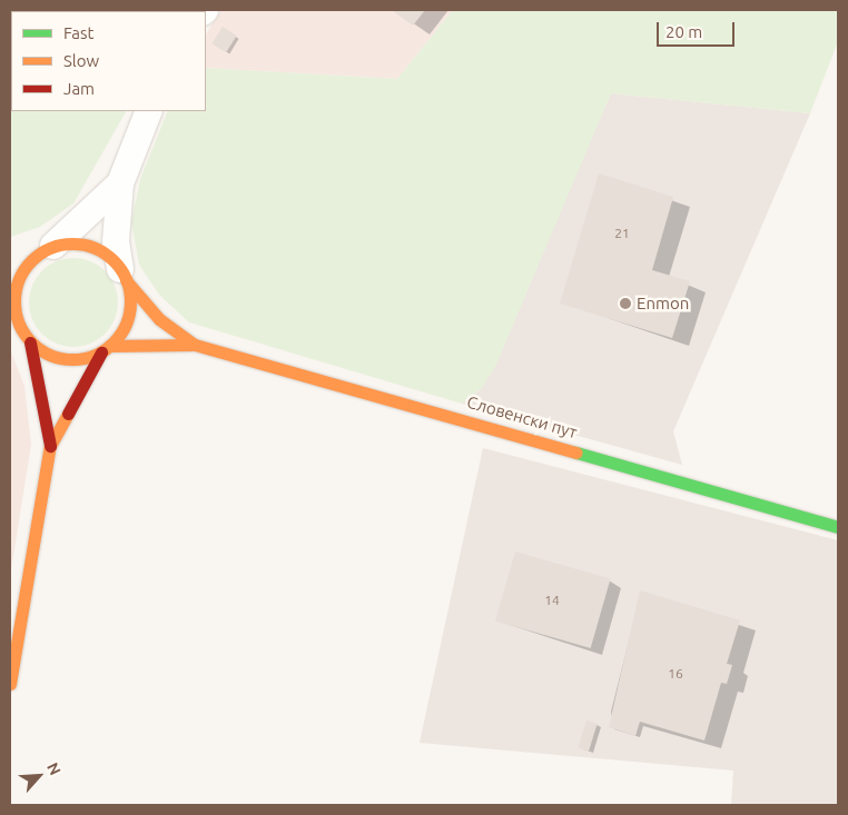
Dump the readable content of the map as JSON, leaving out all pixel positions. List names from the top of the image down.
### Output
{
  "streets": {
    "main road": ["Словенски пут"]
  },
  "places": ["Enmon"],
  "house_numbers": ["21", "14", "16"],
  "legend": ["Fast", "Slow", "Jam"],
  "scale_bar": "20 m",
  "north": "top right"
}
